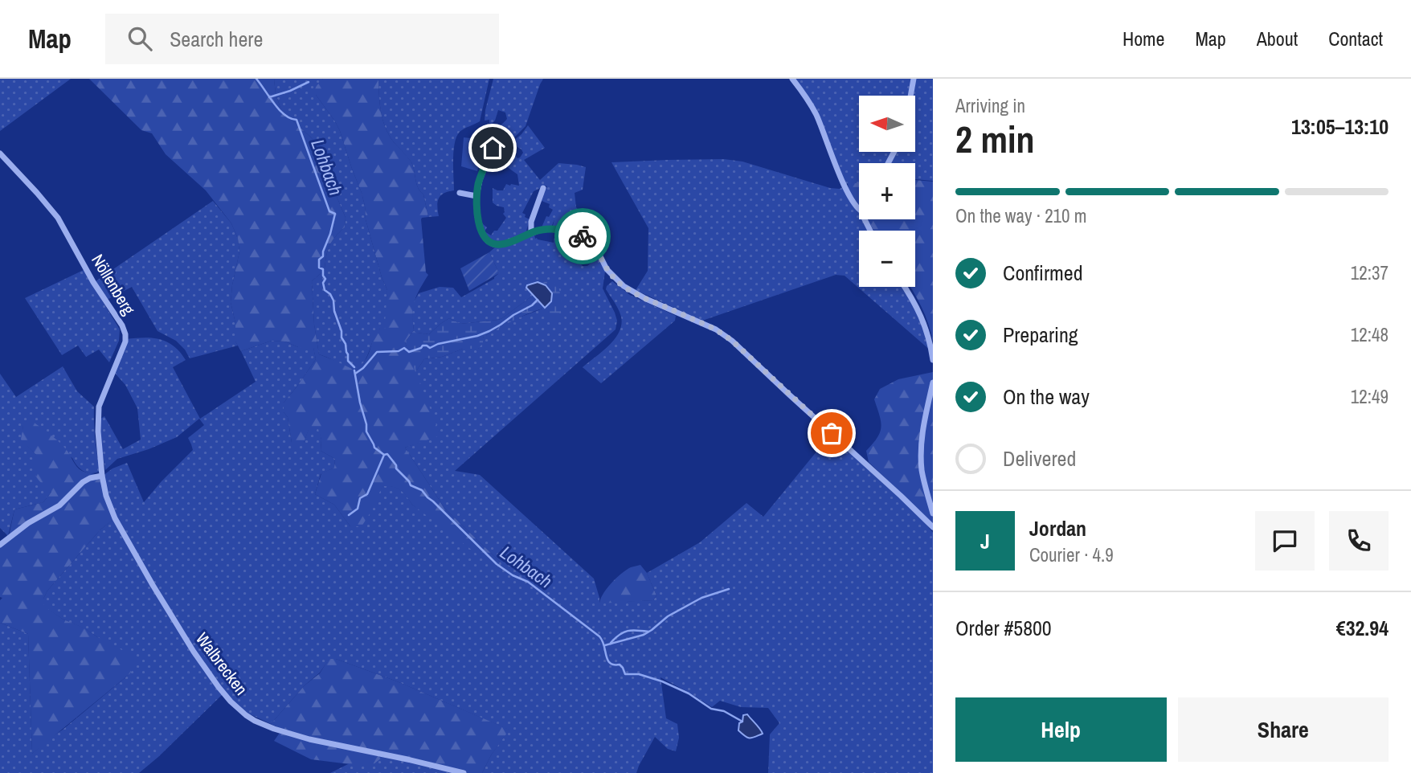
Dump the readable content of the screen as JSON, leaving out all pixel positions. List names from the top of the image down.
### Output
{
  "streets": {
    "street": ["Nöllenberg", "Walbrecken"]
  },
  "crossings": [
    ["Nöllenberg", "Walbrecken"]
  ],
  "water": ["Lohbach"],
  "north": "left",
  "page": {
    "header": "Map",
    "search": "Search here",
    "nav": [
      "Home",
      "Map",
      "About",
      "Contact"
    ],
    "heading": ["2 min", "Arriving in", "13:05–13:10"],
    "panel": [
      "Jordan",
      "Courier · 4.9",
      "Order #5800",
      "€32.94"
    ],
    "map_buttons": ["+", "−"],
    "bar": "On the way · 210 m",
    "list": [
      ["Confirmed", "12:37"],
      ["Preparing", "12:48"],
      ["On the way", "12:49"],
      "Delivered"
    ],
    "round": "J",
    "buttons": ["Help", "Share"]
  }
}
